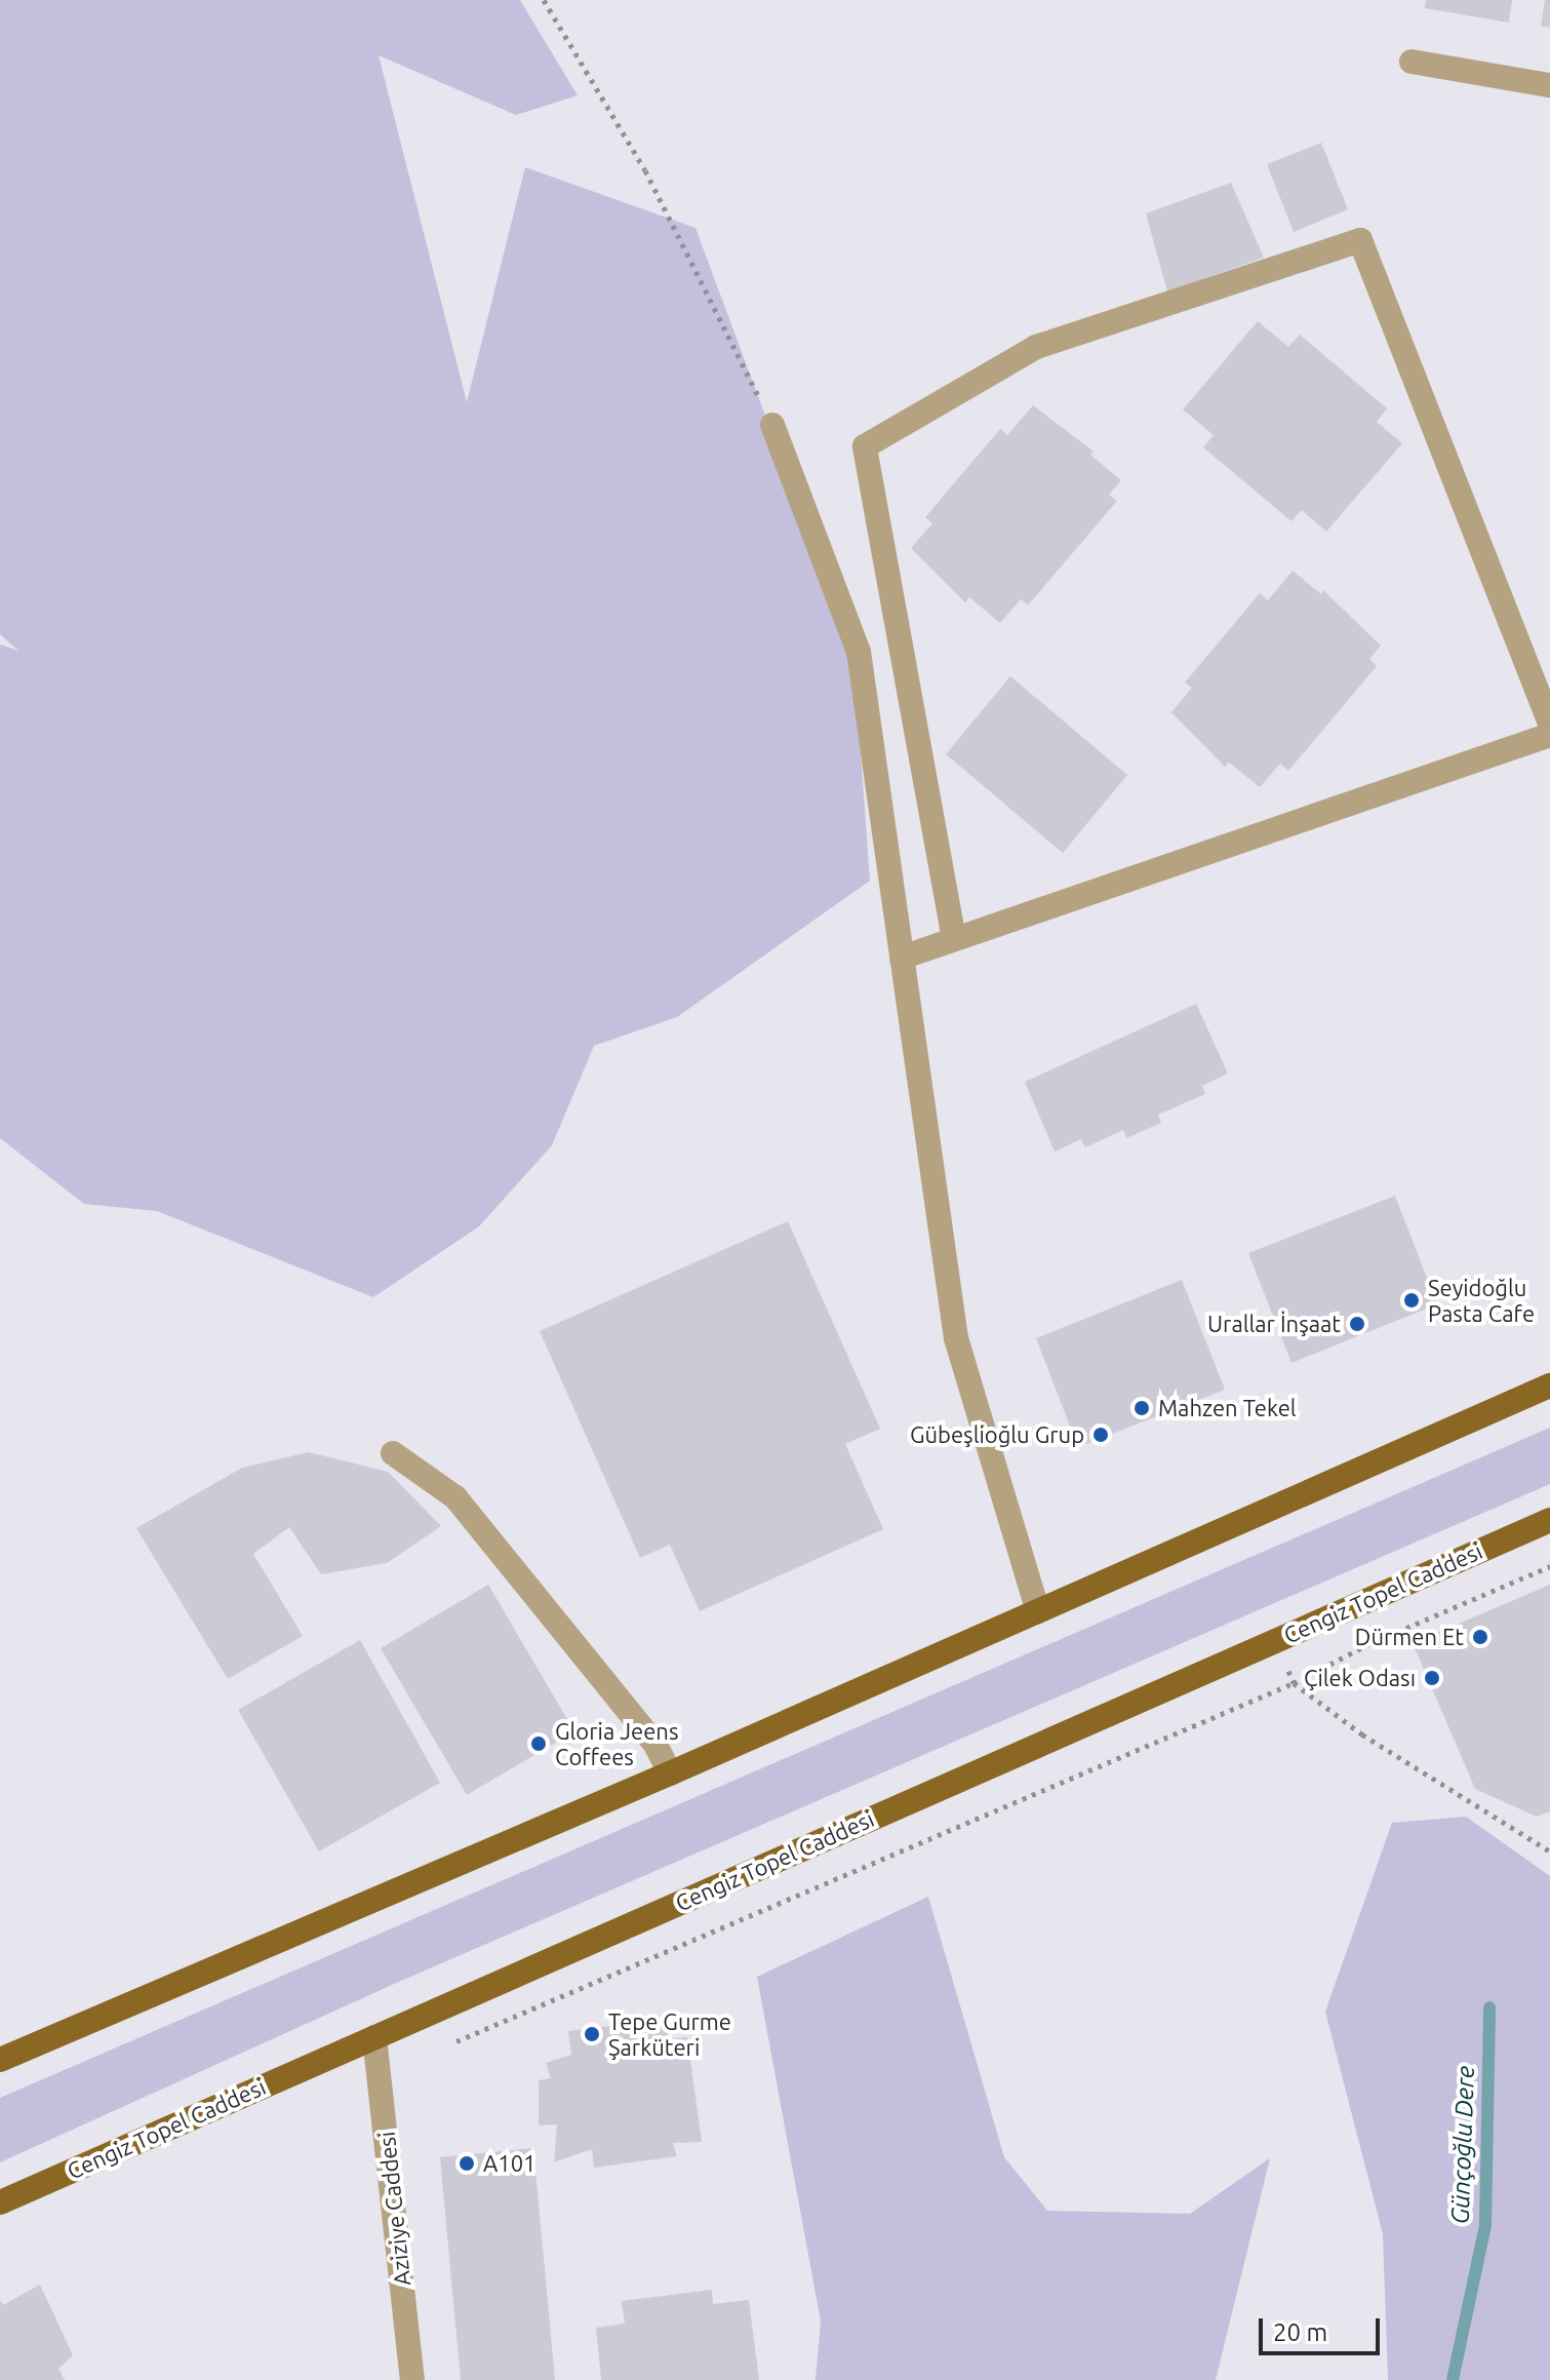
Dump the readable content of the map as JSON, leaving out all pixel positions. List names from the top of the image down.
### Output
{
  "streets": {
    "main road": ["Cengiz Topel Caddesi"],
    "street": ["Aziziye Caddesi"]
  },
  "crossings": [
    ["Cengiz Topel Caddesi", "Aziziye Caddesi"]
  ],
  "water": ["Günçoğlu Dere"],
  "places": [
    "Seyidoğlu Pasta Cafe",
    "Urallar İnşaat",
    "Mahzen Tekel",
    "Gübeşlioğlu Grup",
    "Dürmen Et",
    "Çilek Odası",
    "Gloria Jeens Coffees",
    "Tepe Gurme Şarküteri",
    "A101"
  ],
  "scale_bar": "20 m"
}
